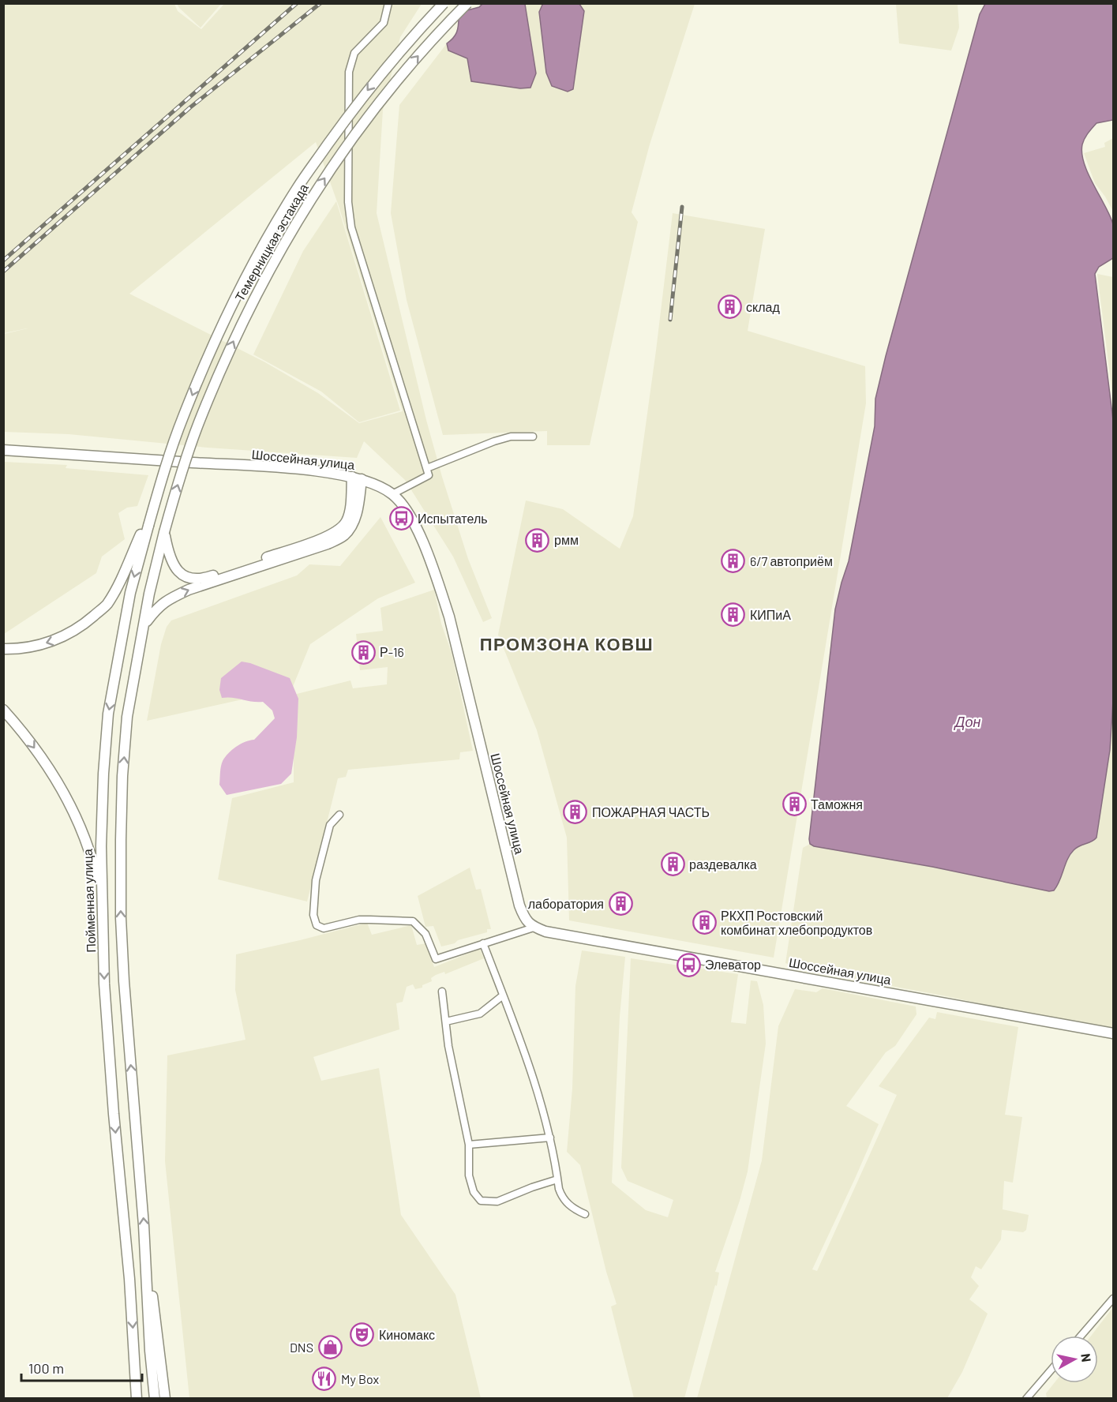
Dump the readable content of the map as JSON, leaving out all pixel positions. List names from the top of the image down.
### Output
{
  "streets": {
    "main road": ["Темерницкая эстакада", "Шоссейная улица", "Пойменная улица"]
  },
  "crossings": [
    ["Темерницкая эстакада", "Пойменная улица"]
  ],
  "districts": ["ПРОМЗОНА КОВШ"],
  "water": ["Дон"],
  "places": {
    "building": [
      "склад",
      "рмм",
      "6/7 автоприём",
      "КИПиА",
      "Р-16",
      "Таможня",
      "ПОЖАРНАЯ ЧАСТЬ",
      "раздевалка",
      "лаборатория",
      "РКХП Ростовский комбинат хлебопродуктов"
    ],
    "bus stop": ["Испытатель", "Элеватор"],
    "theatre": ["Киномакс"],
    "shop": ["DNS"],
    "restaurant": ["My Box"]
  },
  "scale_bar": "100 m",
  "north": "right"
}
